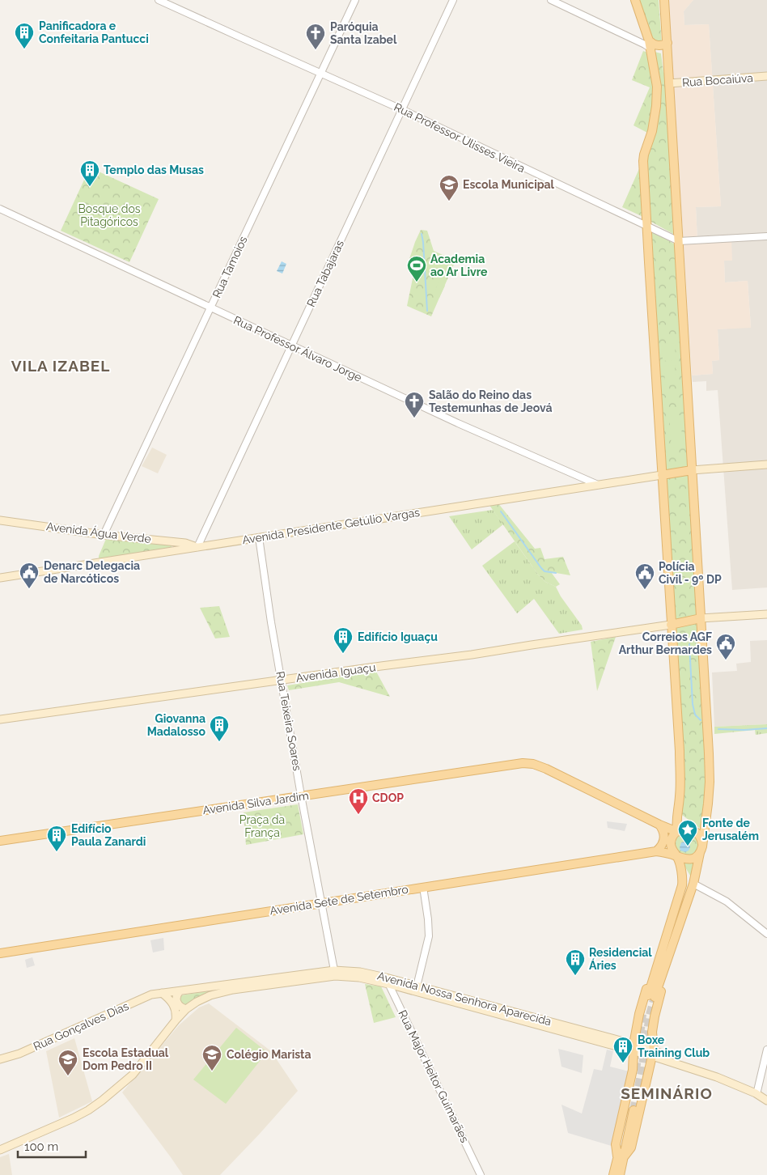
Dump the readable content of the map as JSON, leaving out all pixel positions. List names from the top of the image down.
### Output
{
  "streets": {
    "main road": [
      "Rua Bocaiúva",
      "Avenida Presidente Getúlio Vargas",
      "Avenida Água Verde",
      "Avenida Iguaçu",
      "Avenida Silva Jardim",
      "Avenida Sete de Setembro",
      "Avenida Nossa Senhora Aparecida",
      "Rua Gonçalves Dias"
    ],
    "street": [
      "Rua Professor Ulisses Vieira",
      "Rua Tamoios",
      "Rua Tabajaras",
      "Rua Professor Álvaro Jorge",
      "Rua Teixeira Soares",
      "Rua Major Heitor Guimarães"
    ]
  },
  "crossings": [
    ["Rua Professor Ulisses Vieira", "Rua Tamoios"],
    ["Rua Professor Ulisses Vieira", "Rua Tabajaras"],
    ["Rua Tamoios", "Rua Professor Álvaro Jorge"],
    ["Rua Tamoios", "Avenida Água Verde"],
    ["Rua Tabajaras", "Rua Professor Álvaro Jorge"],
    ["Rua Tabajaras", "Avenida Presidente Getúlio Vargas"],
    ["Rua Tabajaras", "Avenida Água Verde"],
    ["Rua Professor Álvaro Jorge", "Avenida Presidente Getúlio Vargas"],
    ["Avenida Presidente Getúlio Vargas", "Avenida Água Verde"],
    ["Avenida Presidente Getúlio Vargas", "Rua Teixeira Soares"],
    ["Avenida Iguaçu", "Rua Teixeira Soares"],
    ["Rua Teixeira Soares", "Avenida Silva Jardim"],
    ["Rua Teixeira Soares", "Avenida Sete de Setembro"],
    ["Rua Teixeira Soares", "Avenida Nossa Senhora Aparecida"],
    ["Avenida Nossa Senhora Aparecida", "Rua Gonçalves Dias"],
    ["Avenida Nossa Senhora Aparecida", "Rua Major Heitor Guimarães"]
  ],
  "districts": ["VILA IZABEL", "SEMINÁRIO"],
  "parks": ["Bosque dos Pitagóricos", "Praça da França"],
  "places": {
    "building": [
      "Panificadora e Confeitaria Pantucci",
      "Templo das Musas",
      "Edifício Iguaçu",
      "Giovanna Madalosso",
      "Edifício Paula Zanardi",
      "Residencial Áries",
      "Boxe Training Club"
    ],
    "church": ["Paróquia Santa Izabel", "Salão do Reino das Testemunhas de Jeová"],
    "school or university": ["Escola Municipal", "Colégio Marista", "Escola Estadual Dom Pedro II"],
    "sports": ["Academia ao Ar Livre"],
    "public building": ["Denarc Delegacia de Narcóticos", "Polícia Civil - 9º DP", "Correios AGF Arthur Bernardes"],
    "hospital": ["CDOP"],
    "place": ["Fonte de Jerusalém"]
  },
  "scale_bar": "100 m"
}
